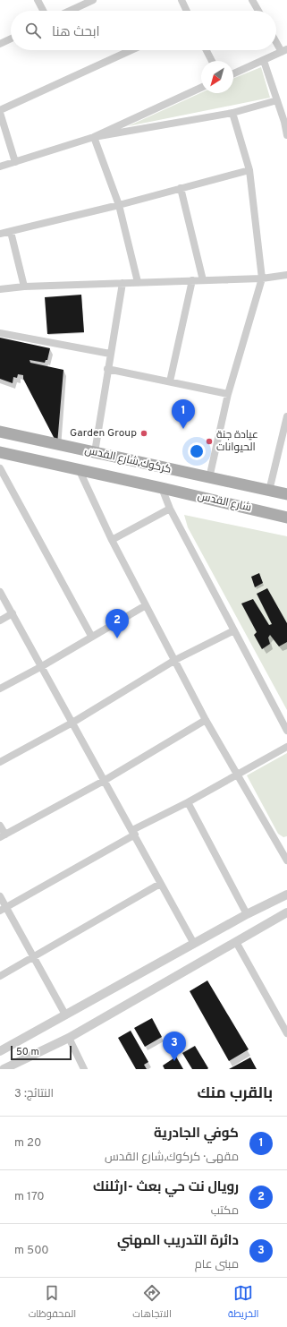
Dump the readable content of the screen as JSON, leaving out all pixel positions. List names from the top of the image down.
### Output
{
  "streets": {
    "main road": ["كركوك,شارع القدس", "شارع القدس"]
  },
  "crossings": [
    ["كركوك,شارع القدس", "شارع القدس"]
  ],
  "places": ["Garden Group", "عيادة جنة الحيوانات"],
  "scale_bar": "50 m",
  "north": "bottom left",
  "page": {
    "search": "ابحث هنا",
    "pins": ["1", "2", "3"],
    "scale": "50 m",
    "heading": ["بالقرب منك", "النتائج: 3"],
    "list": [
      {
        "mark": "1",
        "name": "كوفي الجادرية",
        "note": "مقهى · كركوك,شارع القدس",
        "value": "20 m"
      },
      {
        "mark": "2",
        "name": "رويال نت حي بعث -ارثلنك",
        "note": "مكتب",
        "value": "170 m"
      },
      {
        "mark": "3",
        "name": "دائرة التدريب المهني",
        "note": "مبنى عام",
        "value": "500 m"
      }
    ],
    "nav": ["الخريطة", "الاتجاهات", "المحفوظات"]
  }
}
